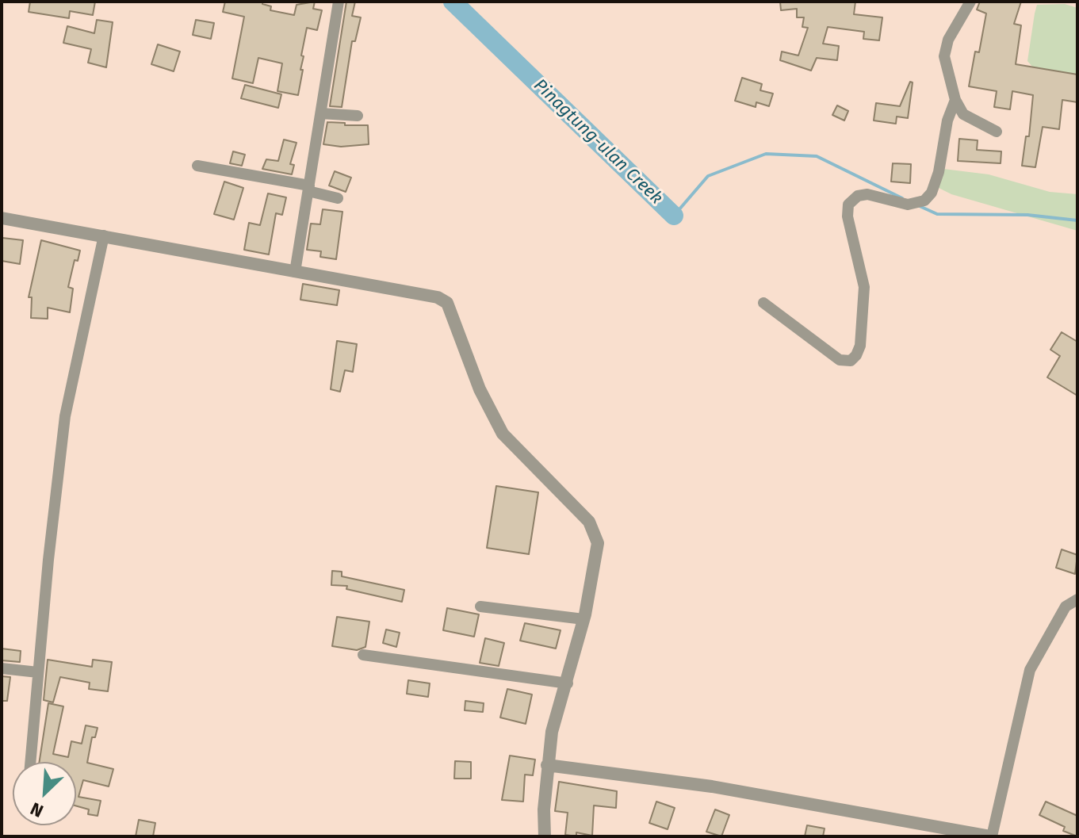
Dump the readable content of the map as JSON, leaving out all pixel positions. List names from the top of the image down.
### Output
{
  "water": ["Pinagtung-ulan Creek"],
  "north": "bottom left"
}
